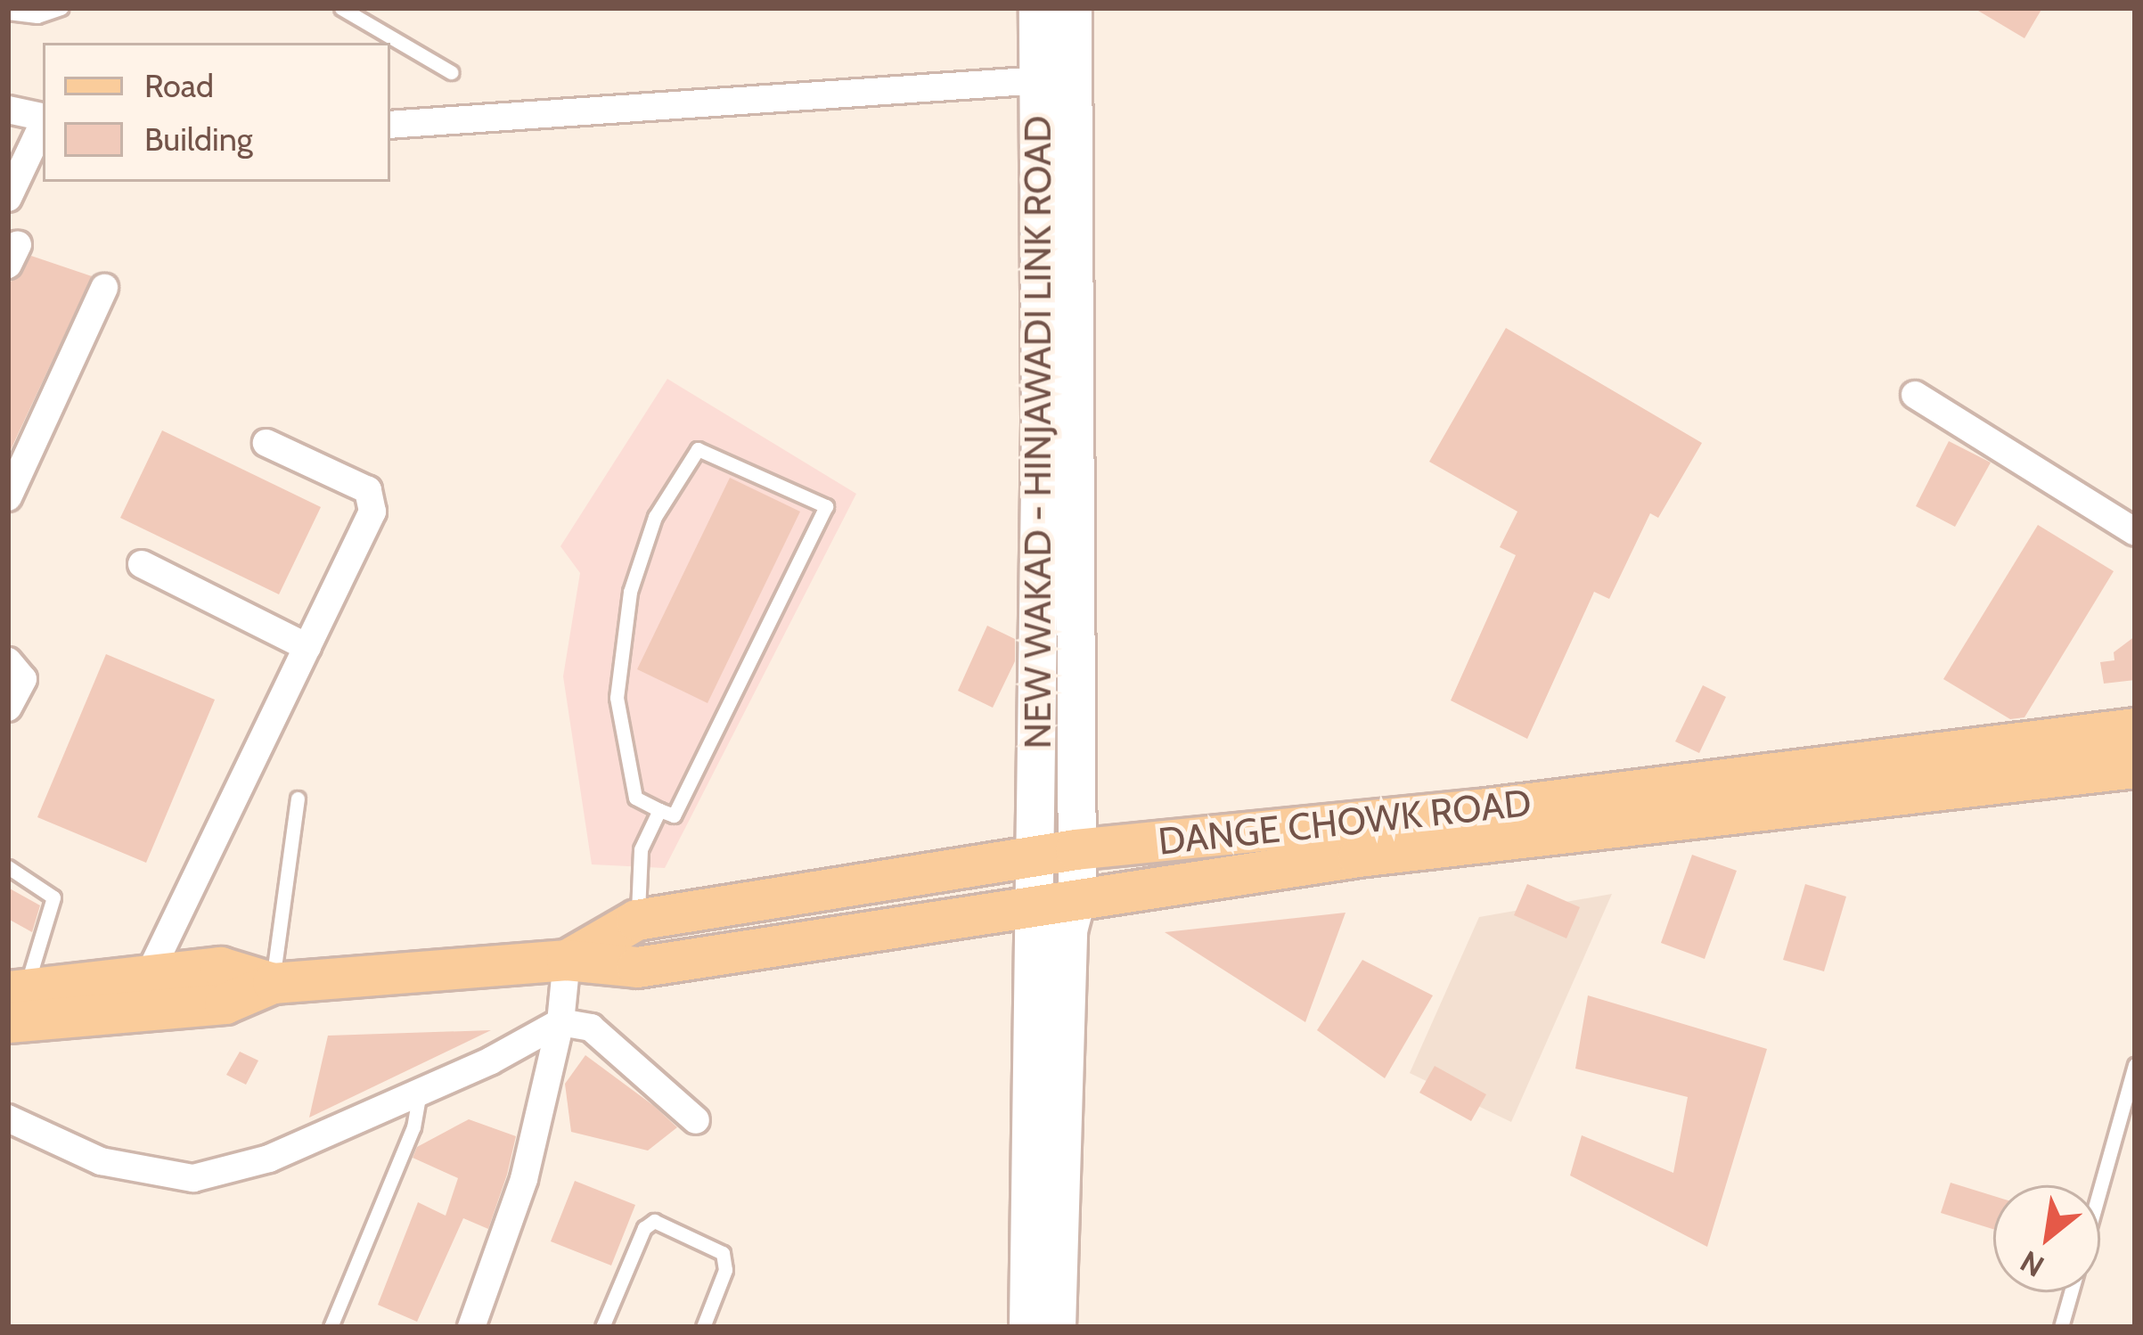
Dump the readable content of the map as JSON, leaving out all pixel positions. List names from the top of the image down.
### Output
{
  "streets": {
    "main road": ["NEW WAKAD - HINJAWADI LINK ROAD", "DANGE CHOWK ROAD"]
  },
  "crossings": [
    ["NEW WAKAD - HINJAWADI LINK ROAD", "DANGE CHOWK ROAD"]
  ],
  "legend": ["Road", "Building"],
  "north": "bottom left"
}
